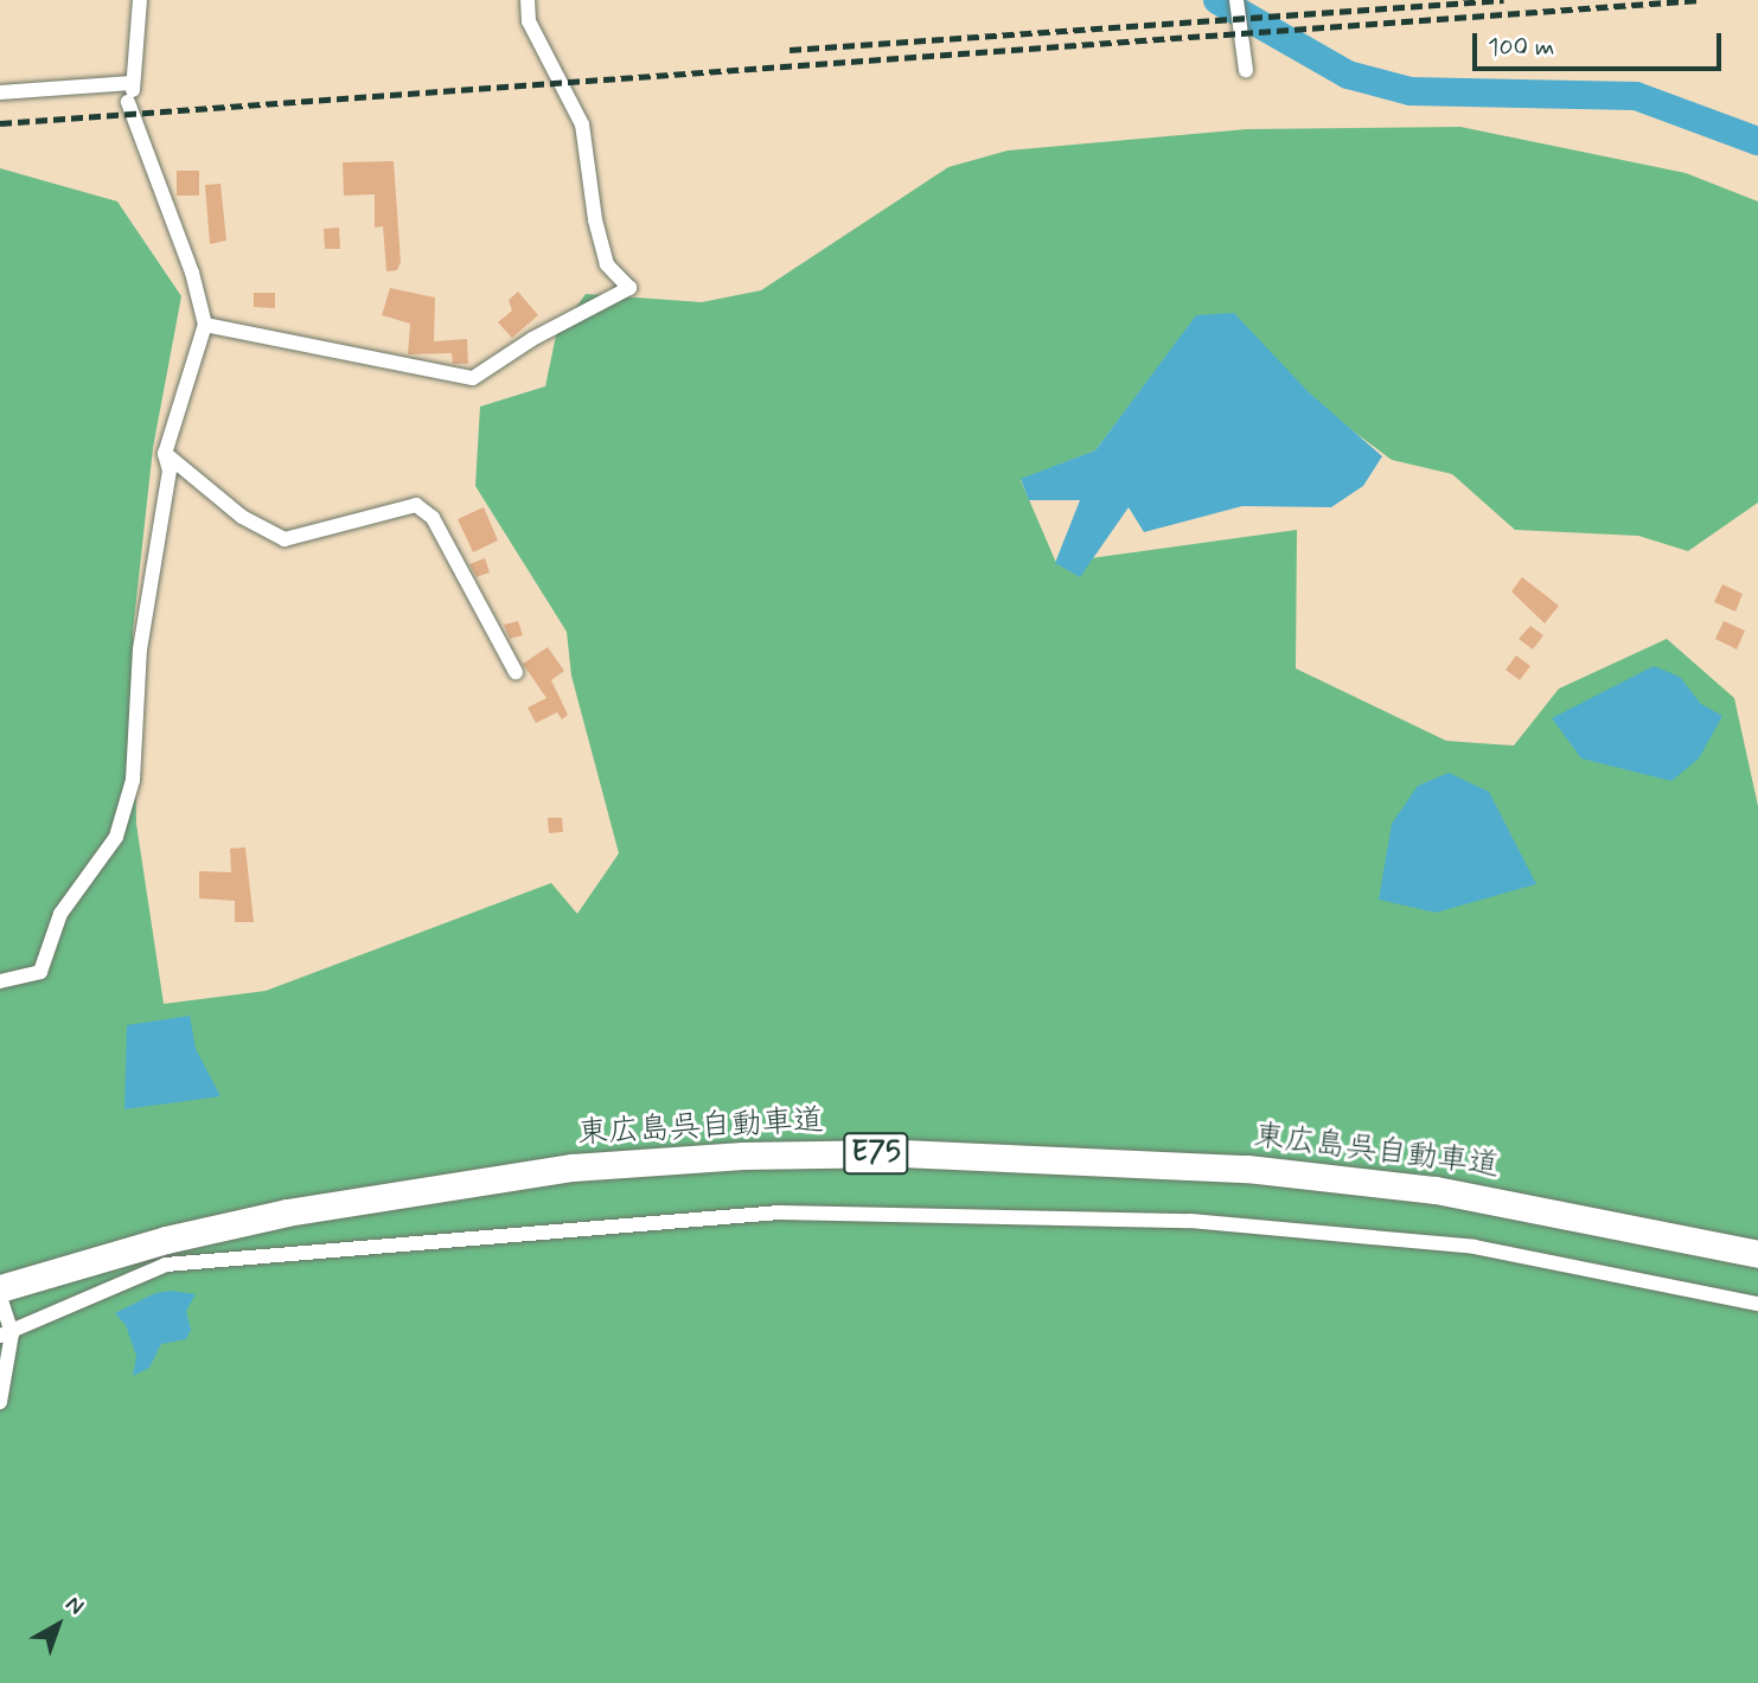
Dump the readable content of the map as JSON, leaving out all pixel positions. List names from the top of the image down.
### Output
{
  "streets": {
    "highway": ["東広島呉自動車道", "E75"]
  },
  "scale_bar": "100 m",
  "north": "top right"
}
